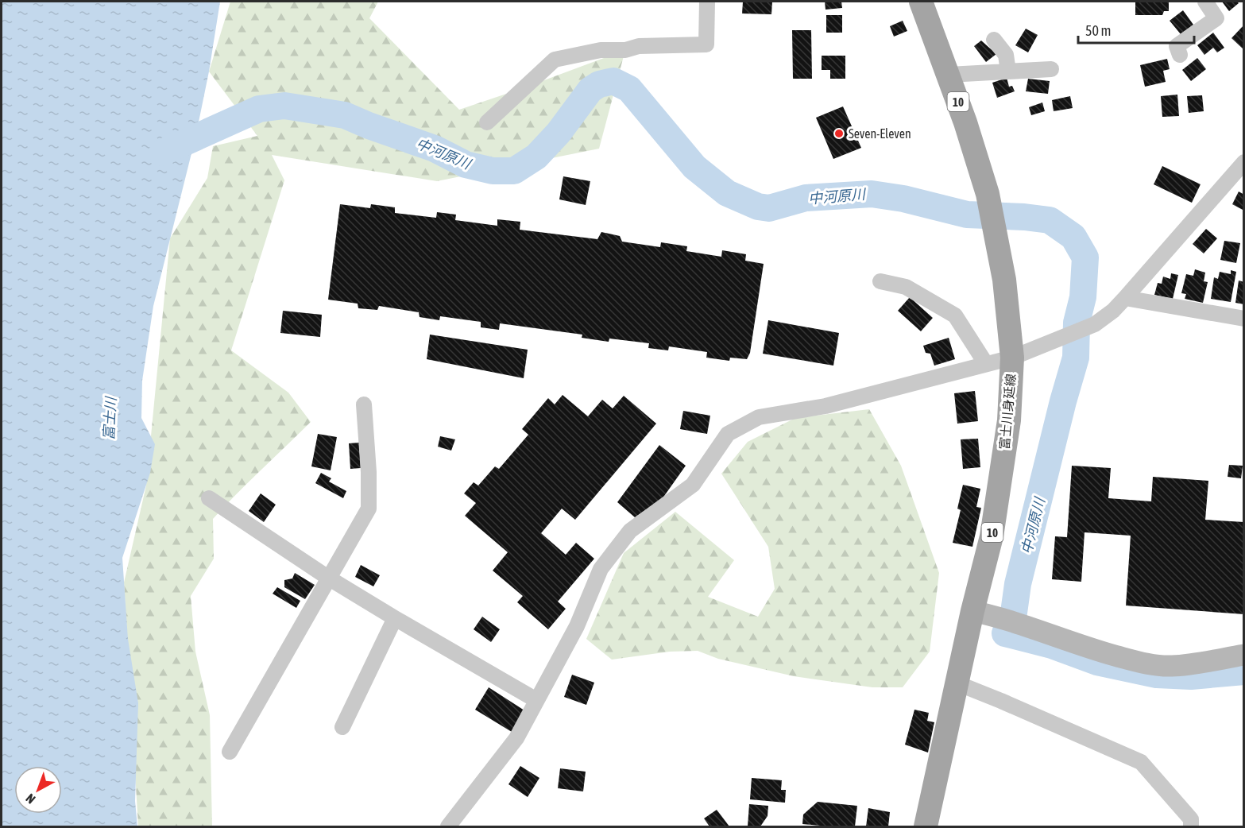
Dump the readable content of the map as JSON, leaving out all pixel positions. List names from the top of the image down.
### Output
{
  "streets": {
    "main road": ["10", "富士川身延線"]
  },
  "water": ["中河原川", "富士川"],
  "places": ["Seven-Eleven"],
  "scale_bar": "50 m",
  "north": "bottom left"
}
